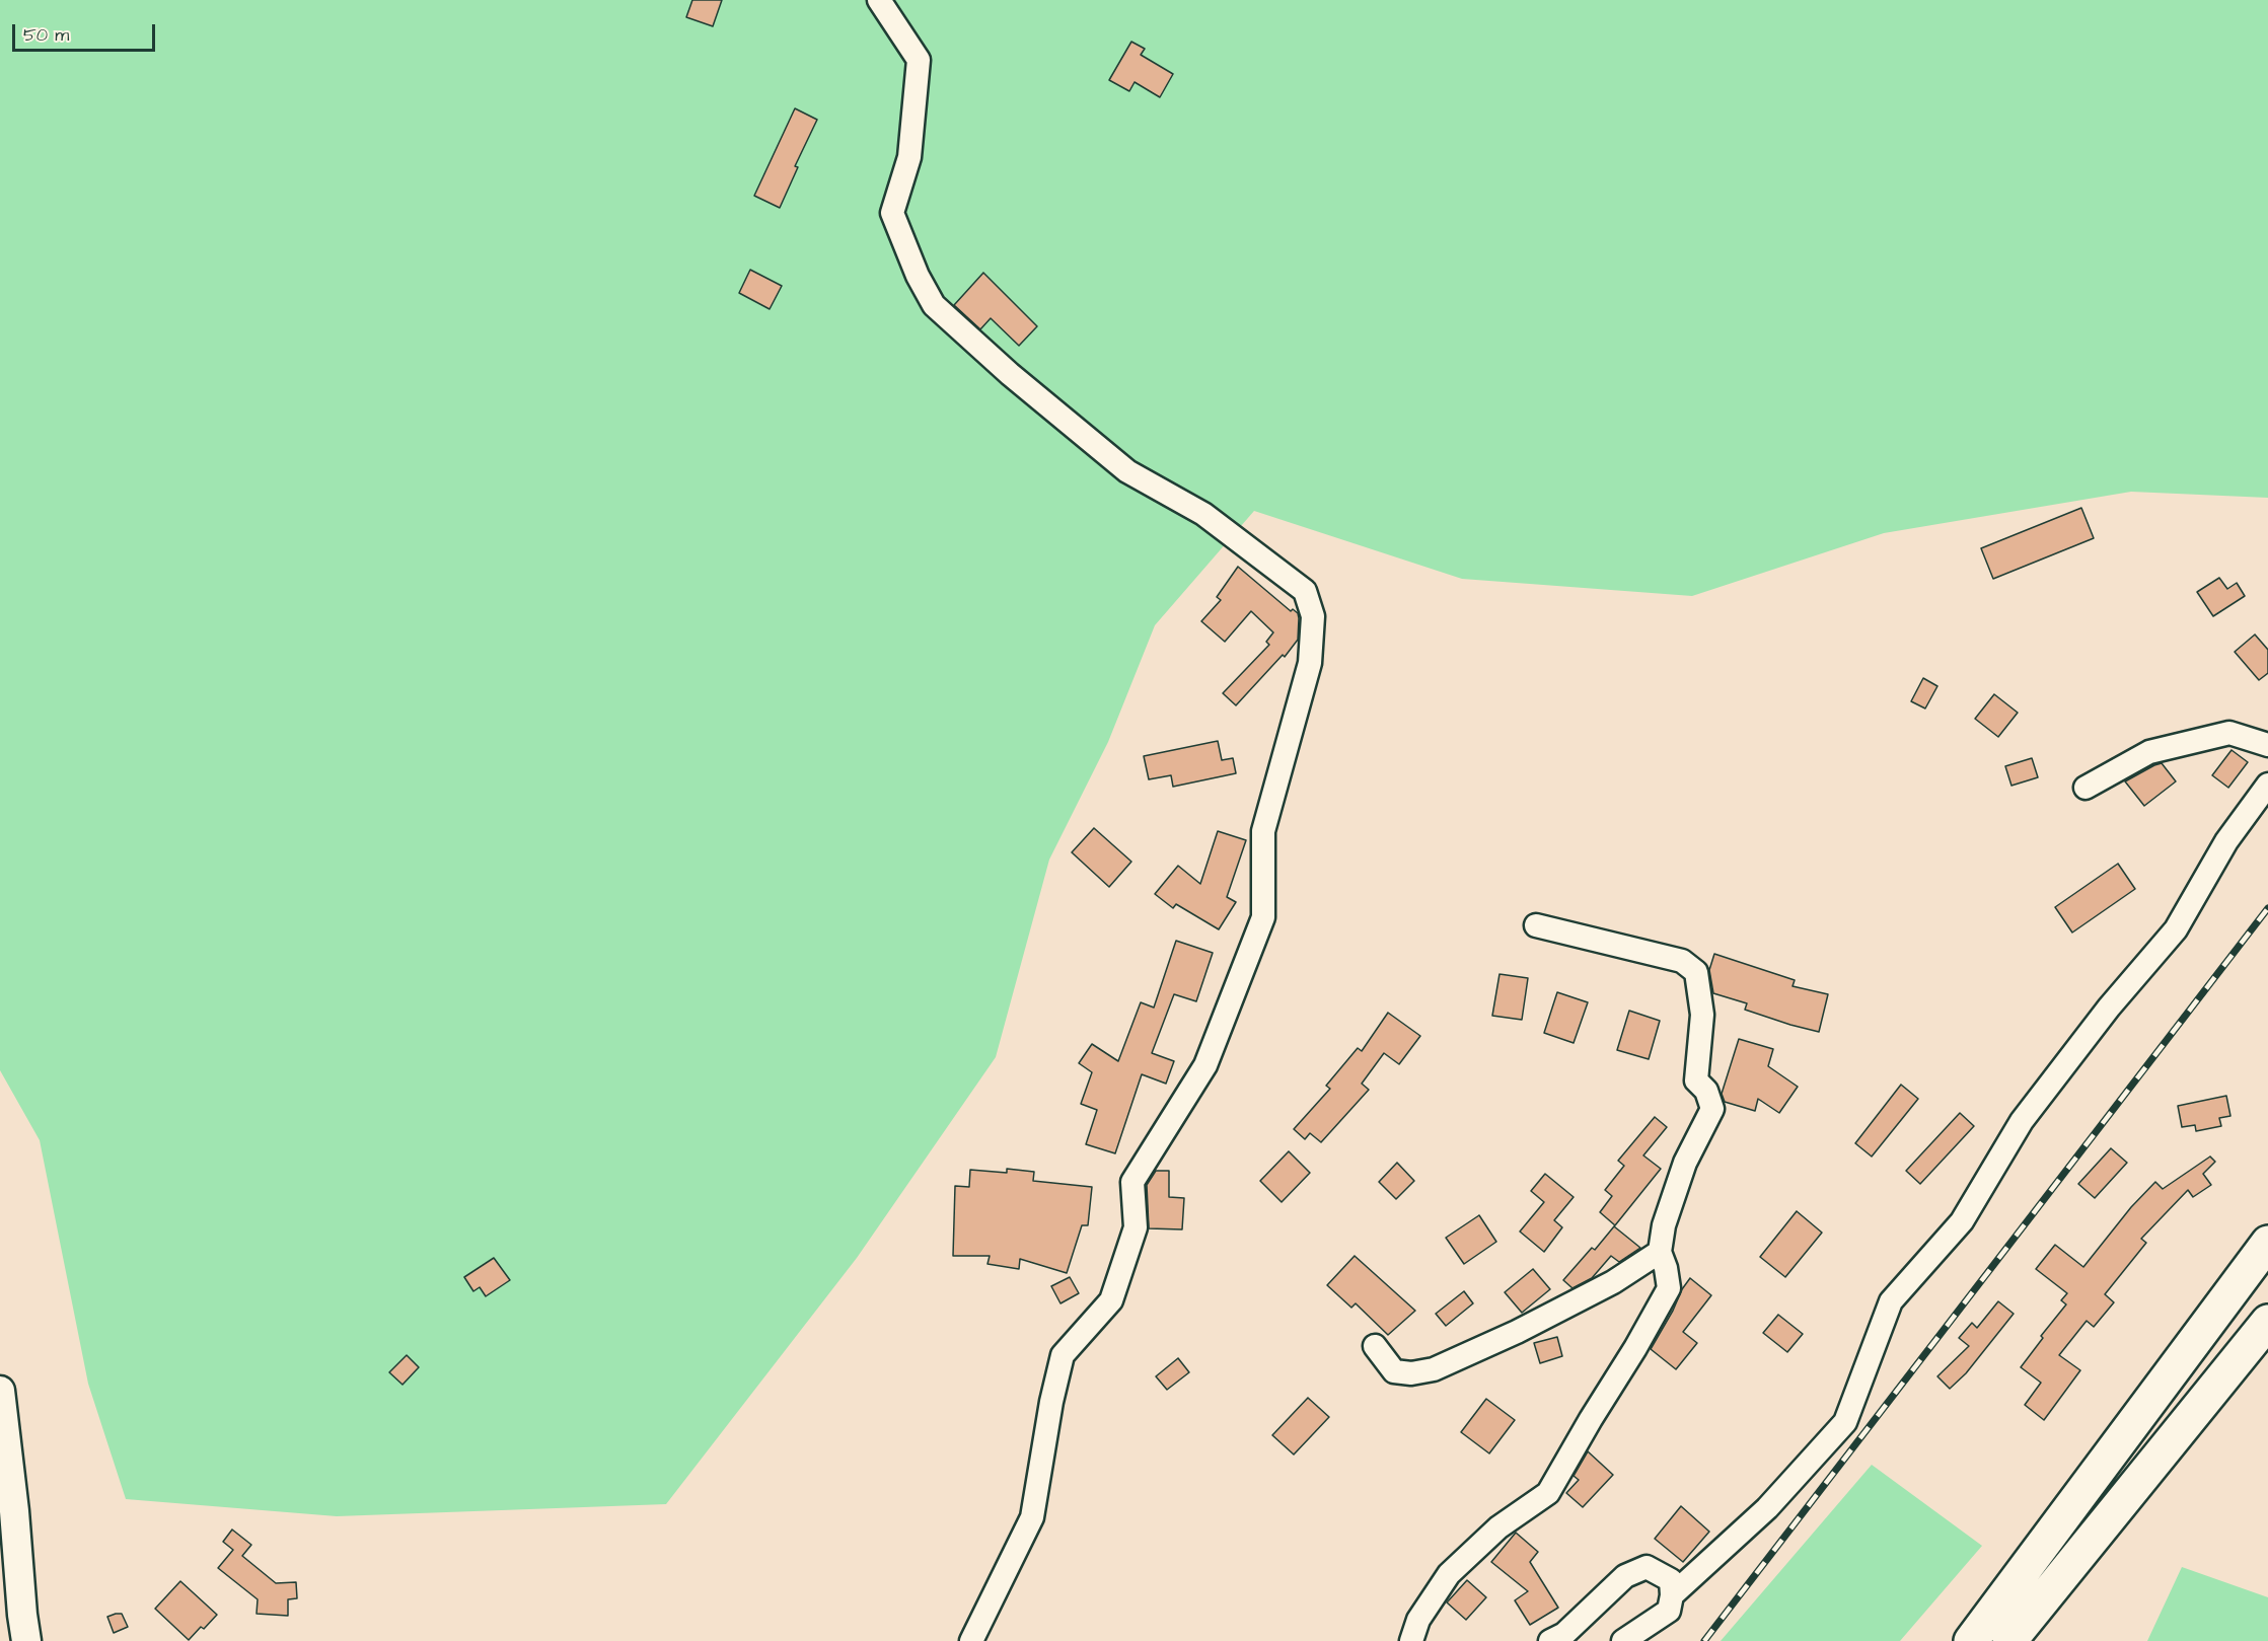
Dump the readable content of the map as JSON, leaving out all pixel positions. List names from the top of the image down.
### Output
{
  "scale_bar": "50 m"
}
